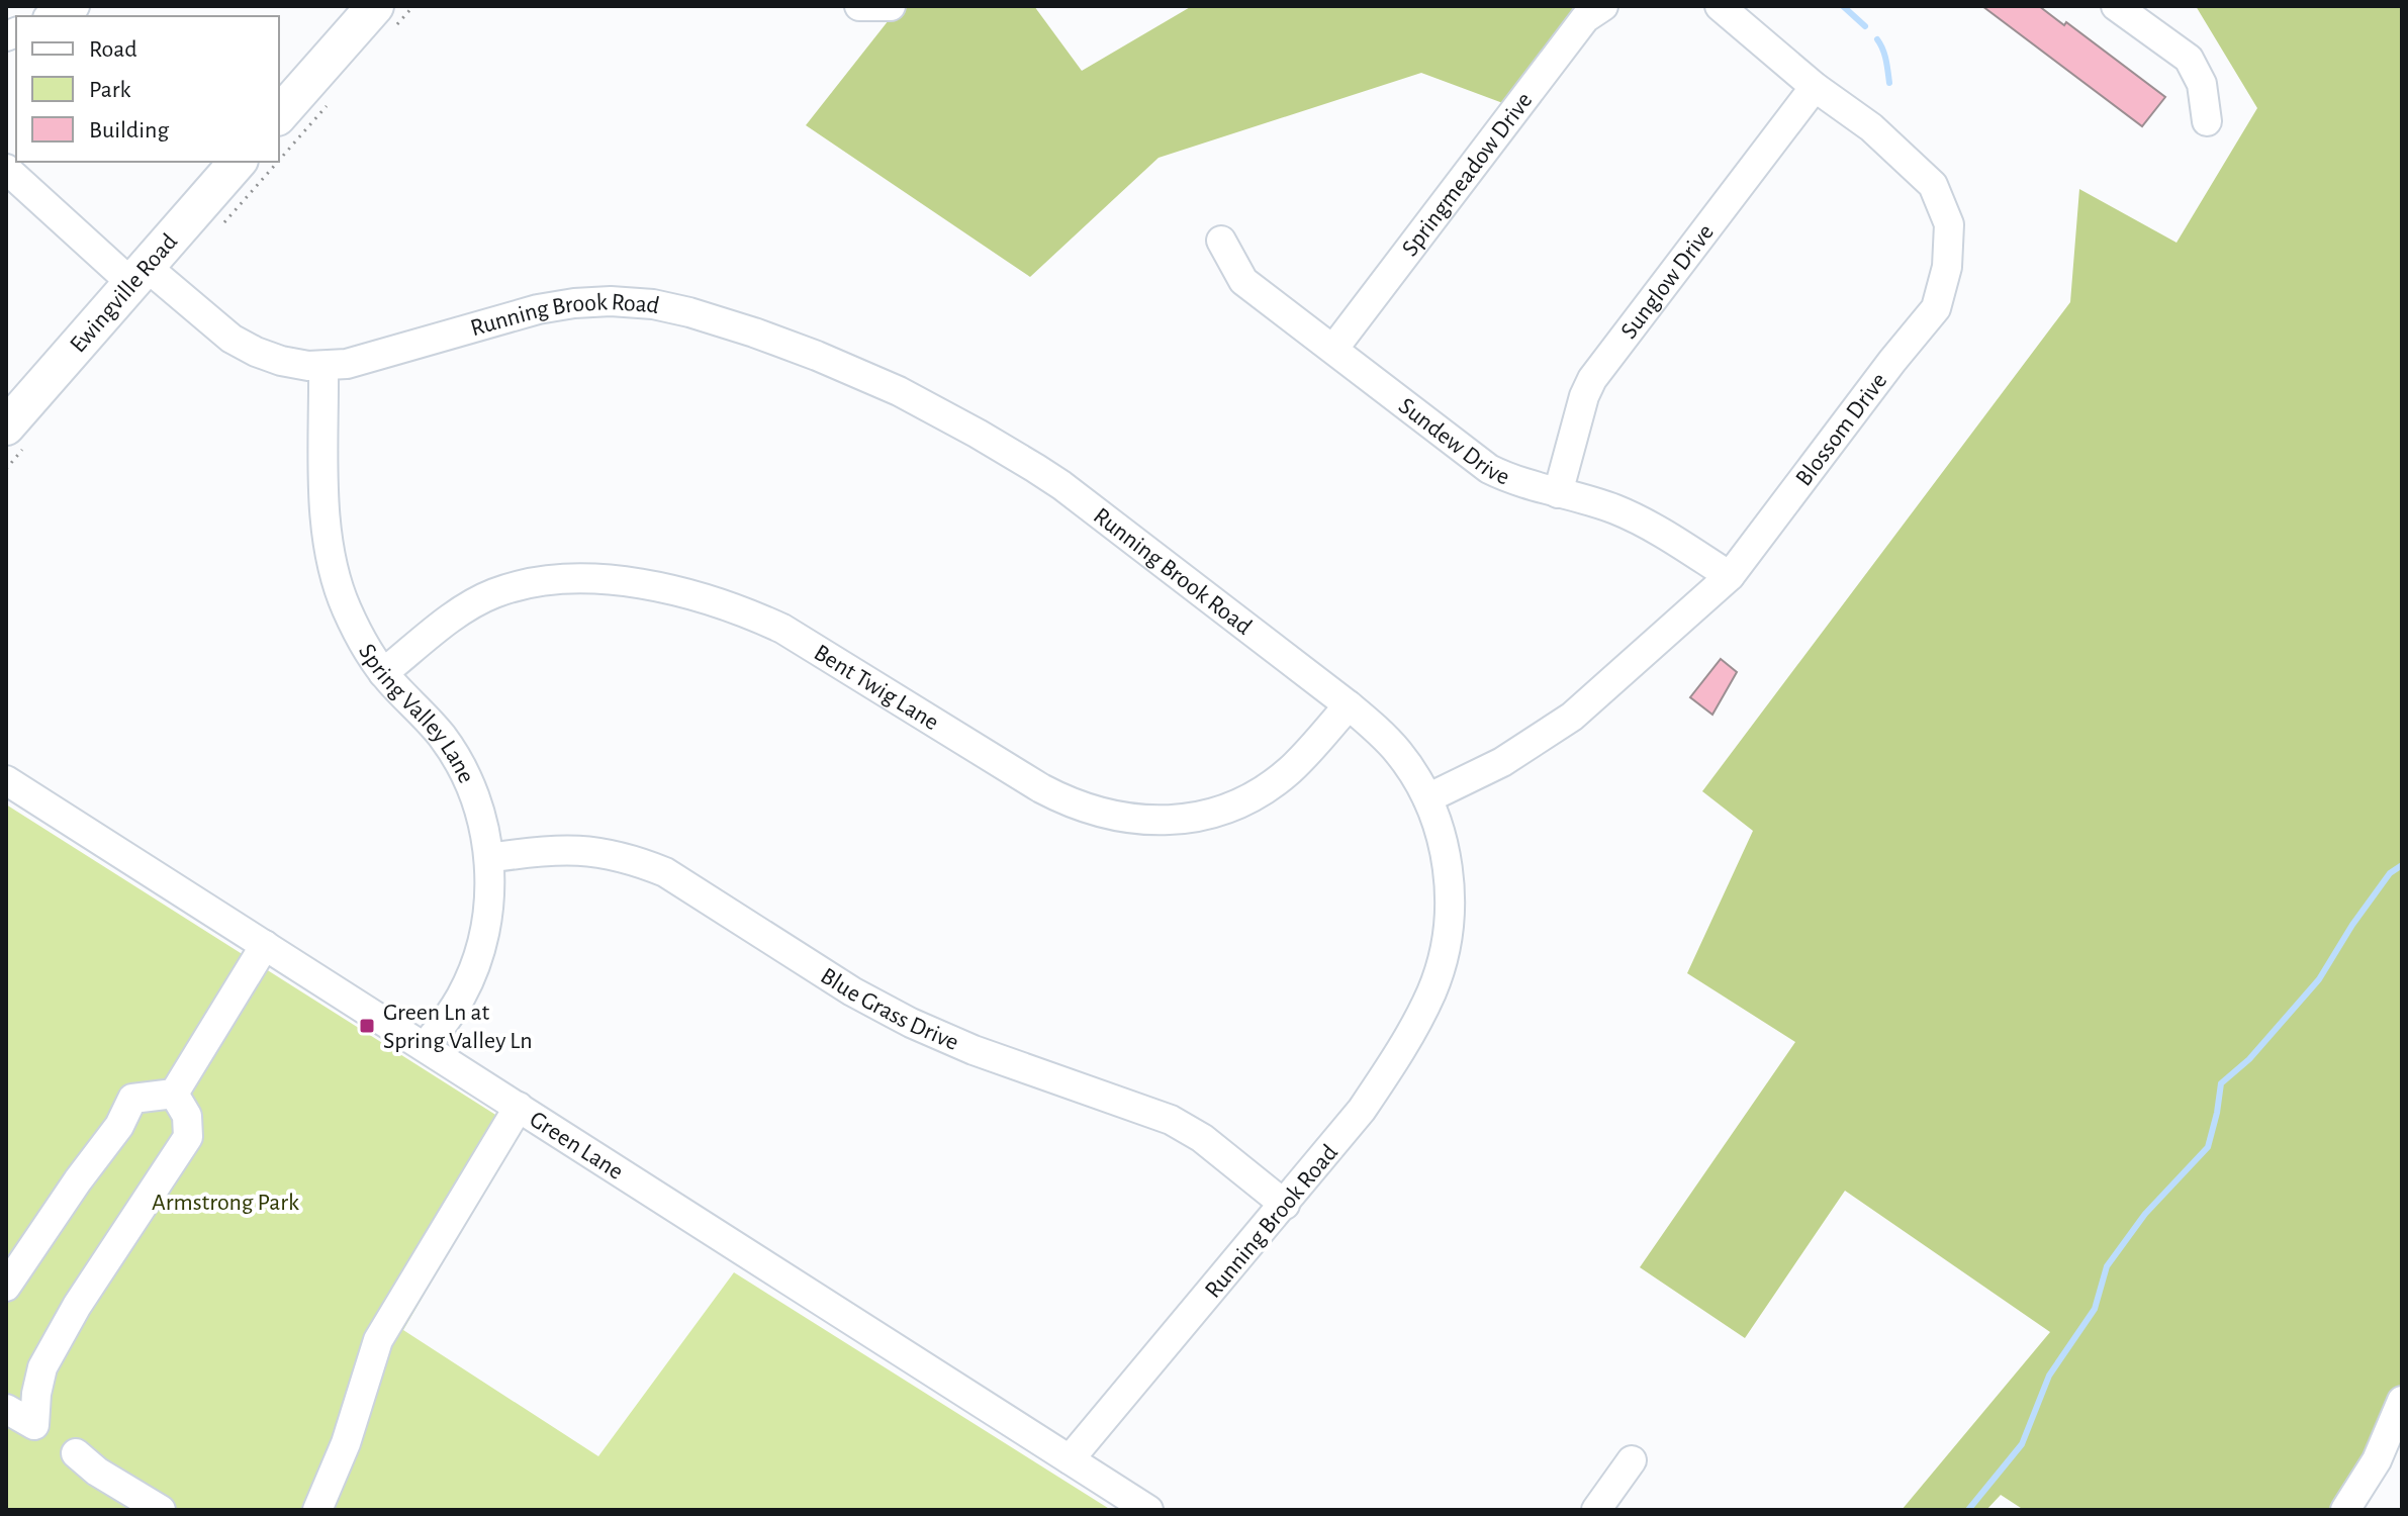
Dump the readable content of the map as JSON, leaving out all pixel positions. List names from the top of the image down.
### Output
{
  "streets": {
    "main road": ["Ewingville Road"],
    "street": [
      "Springmeadow Drive",
      "Sunglow Drive",
      "Running Brook Road",
      "Blossom Drive",
      "Sundew Drive",
      "Bent Twig Lane",
      "Spring Valley Lane",
      "Blue Grass Drive",
      "Green Lane"
    ]
  },
  "crossings": [
    ["Springmeadow Drive", "Sundew Drive"],
    ["Sunglow Drive", "Blossom Drive"],
    ["Sunglow Drive", "Sundew Drive"],
    ["Ewingville Road", "Running Brook Road"],
    ["Running Brook Road", "Blossom Drive"],
    ["Running Brook Road", "Bent Twig Lane"],
    ["Running Brook Road", "Spring Valley Lane"],
    ["Running Brook Road", "Blue Grass Drive"],
    ["Running Brook Road", "Green Lane"],
    ["Blossom Drive", "Sundew Drive"],
    ["Bent Twig Lane", "Spring Valley Lane"],
    ["Spring Valley Lane", "Blue Grass Drive"],
    ["Spring Valley Lane", "Green Lane"]
  ],
  "parks": ["Armstrong Park"],
  "places": {
    "transit": ["Green Ln at Spring Valley Ln"]
  },
  "legend": ["Road", "Park", "Building"]
}
